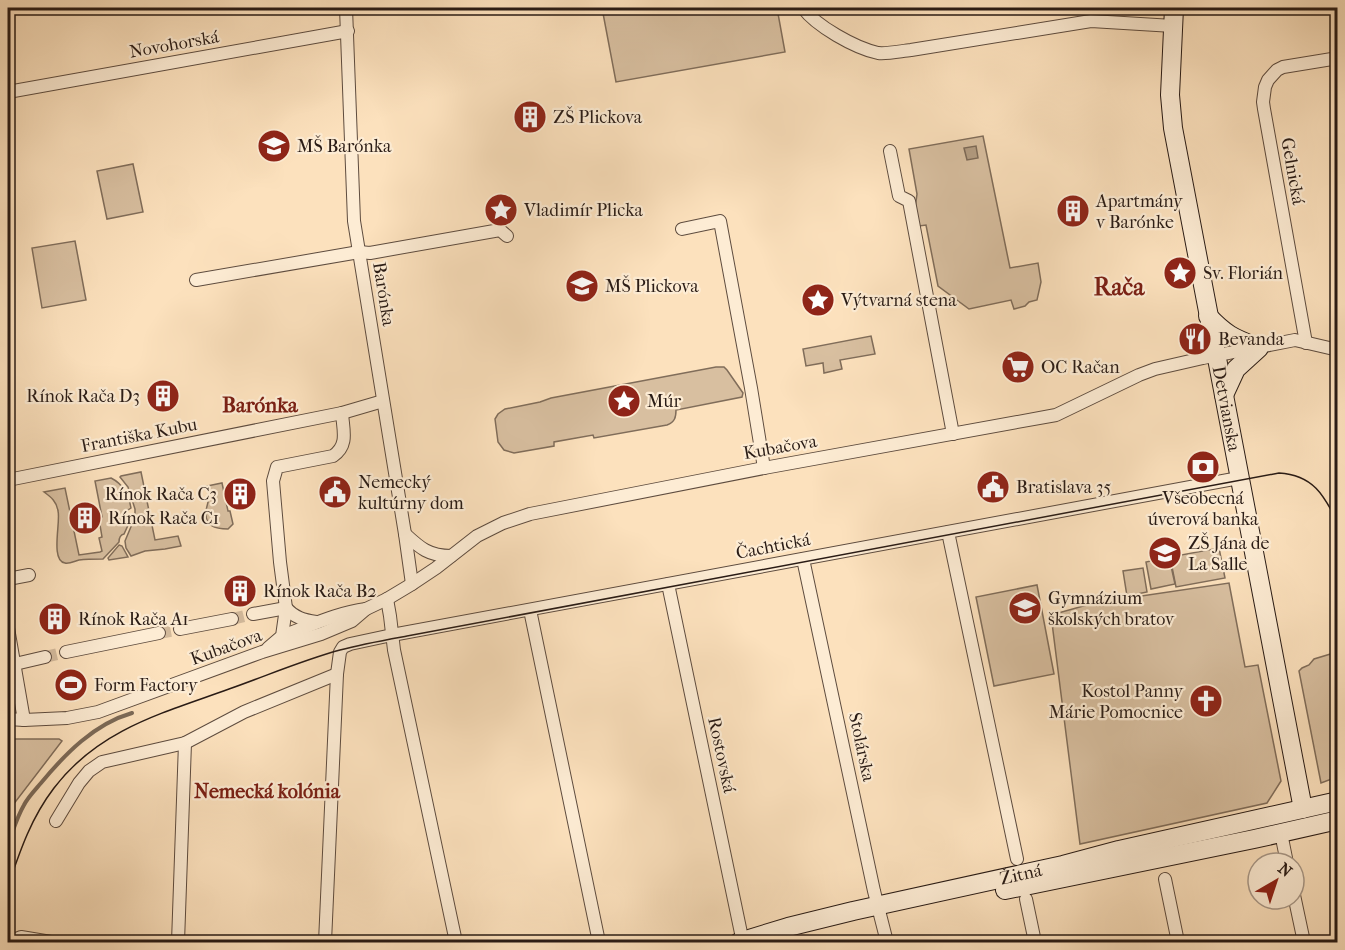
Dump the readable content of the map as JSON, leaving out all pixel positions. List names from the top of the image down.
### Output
{
  "streets": {
    "main road": ["Detvianska", "Žitná"],
    "street": [
      "Novohorská",
      "Gelnická",
      "Barónka",
      "Františka Kubu",
      "Kubačova",
      "Čachtická",
      "Stolárska",
      "Rostovská"
    ]
  },
  "crossings": [
    ["Novohorská", "Barónka"],
    ["Gelnická", "Kubačova"],
    ["Barónka", "Františka Kubu"],
    ["Barónka", "Kubačova"],
    ["Detvianska", "Kubačova"],
    ["Detvianska", "Čachtická"],
    ["Detvianska", "Žitná"],
    ["Čachtická", "Stolárska"],
    ["Čachtická", "Rostovská"],
    ["Stolárska", "Žitná"],
    ["Rostovská", "Žitná"]
  ],
  "districts": ["Rača", "Barónka", "Nemecká kolónia"],
  "places": {
    "building": [
      "ZŠ Plickova",
      "Apartmány v Barónke",
      "Rínok Rača D3",
      "Rínok Rača C3",
      "Rínok Rača C1",
      "Rínok Rača B2",
      "Rínok Rača A1"
    ],
    "school or university": [
      "MŠ Barónka",
      "MŠ Plickova",
      "ZŠ Jána de La Salle",
      "Gymnázium školských bratov"
    ],
    "place": [
      "Vladimír Plicka",
      "Sv. Florián",
      "Výtvarná stena",
      "Múr"
    ],
    "restaurant": ["Bevanda"],
    "supermarket": ["OC Račan"],
    "bank": ["Všeobecná úverová banka"],
    "public building": ["Bratislava 35", "Nemecký kultúrny dom"],
    "sports": ["Form Factory"],
    "church": ["Kostol Panny Márie Pomocnice"]
  },
  "north": "top right"
}
